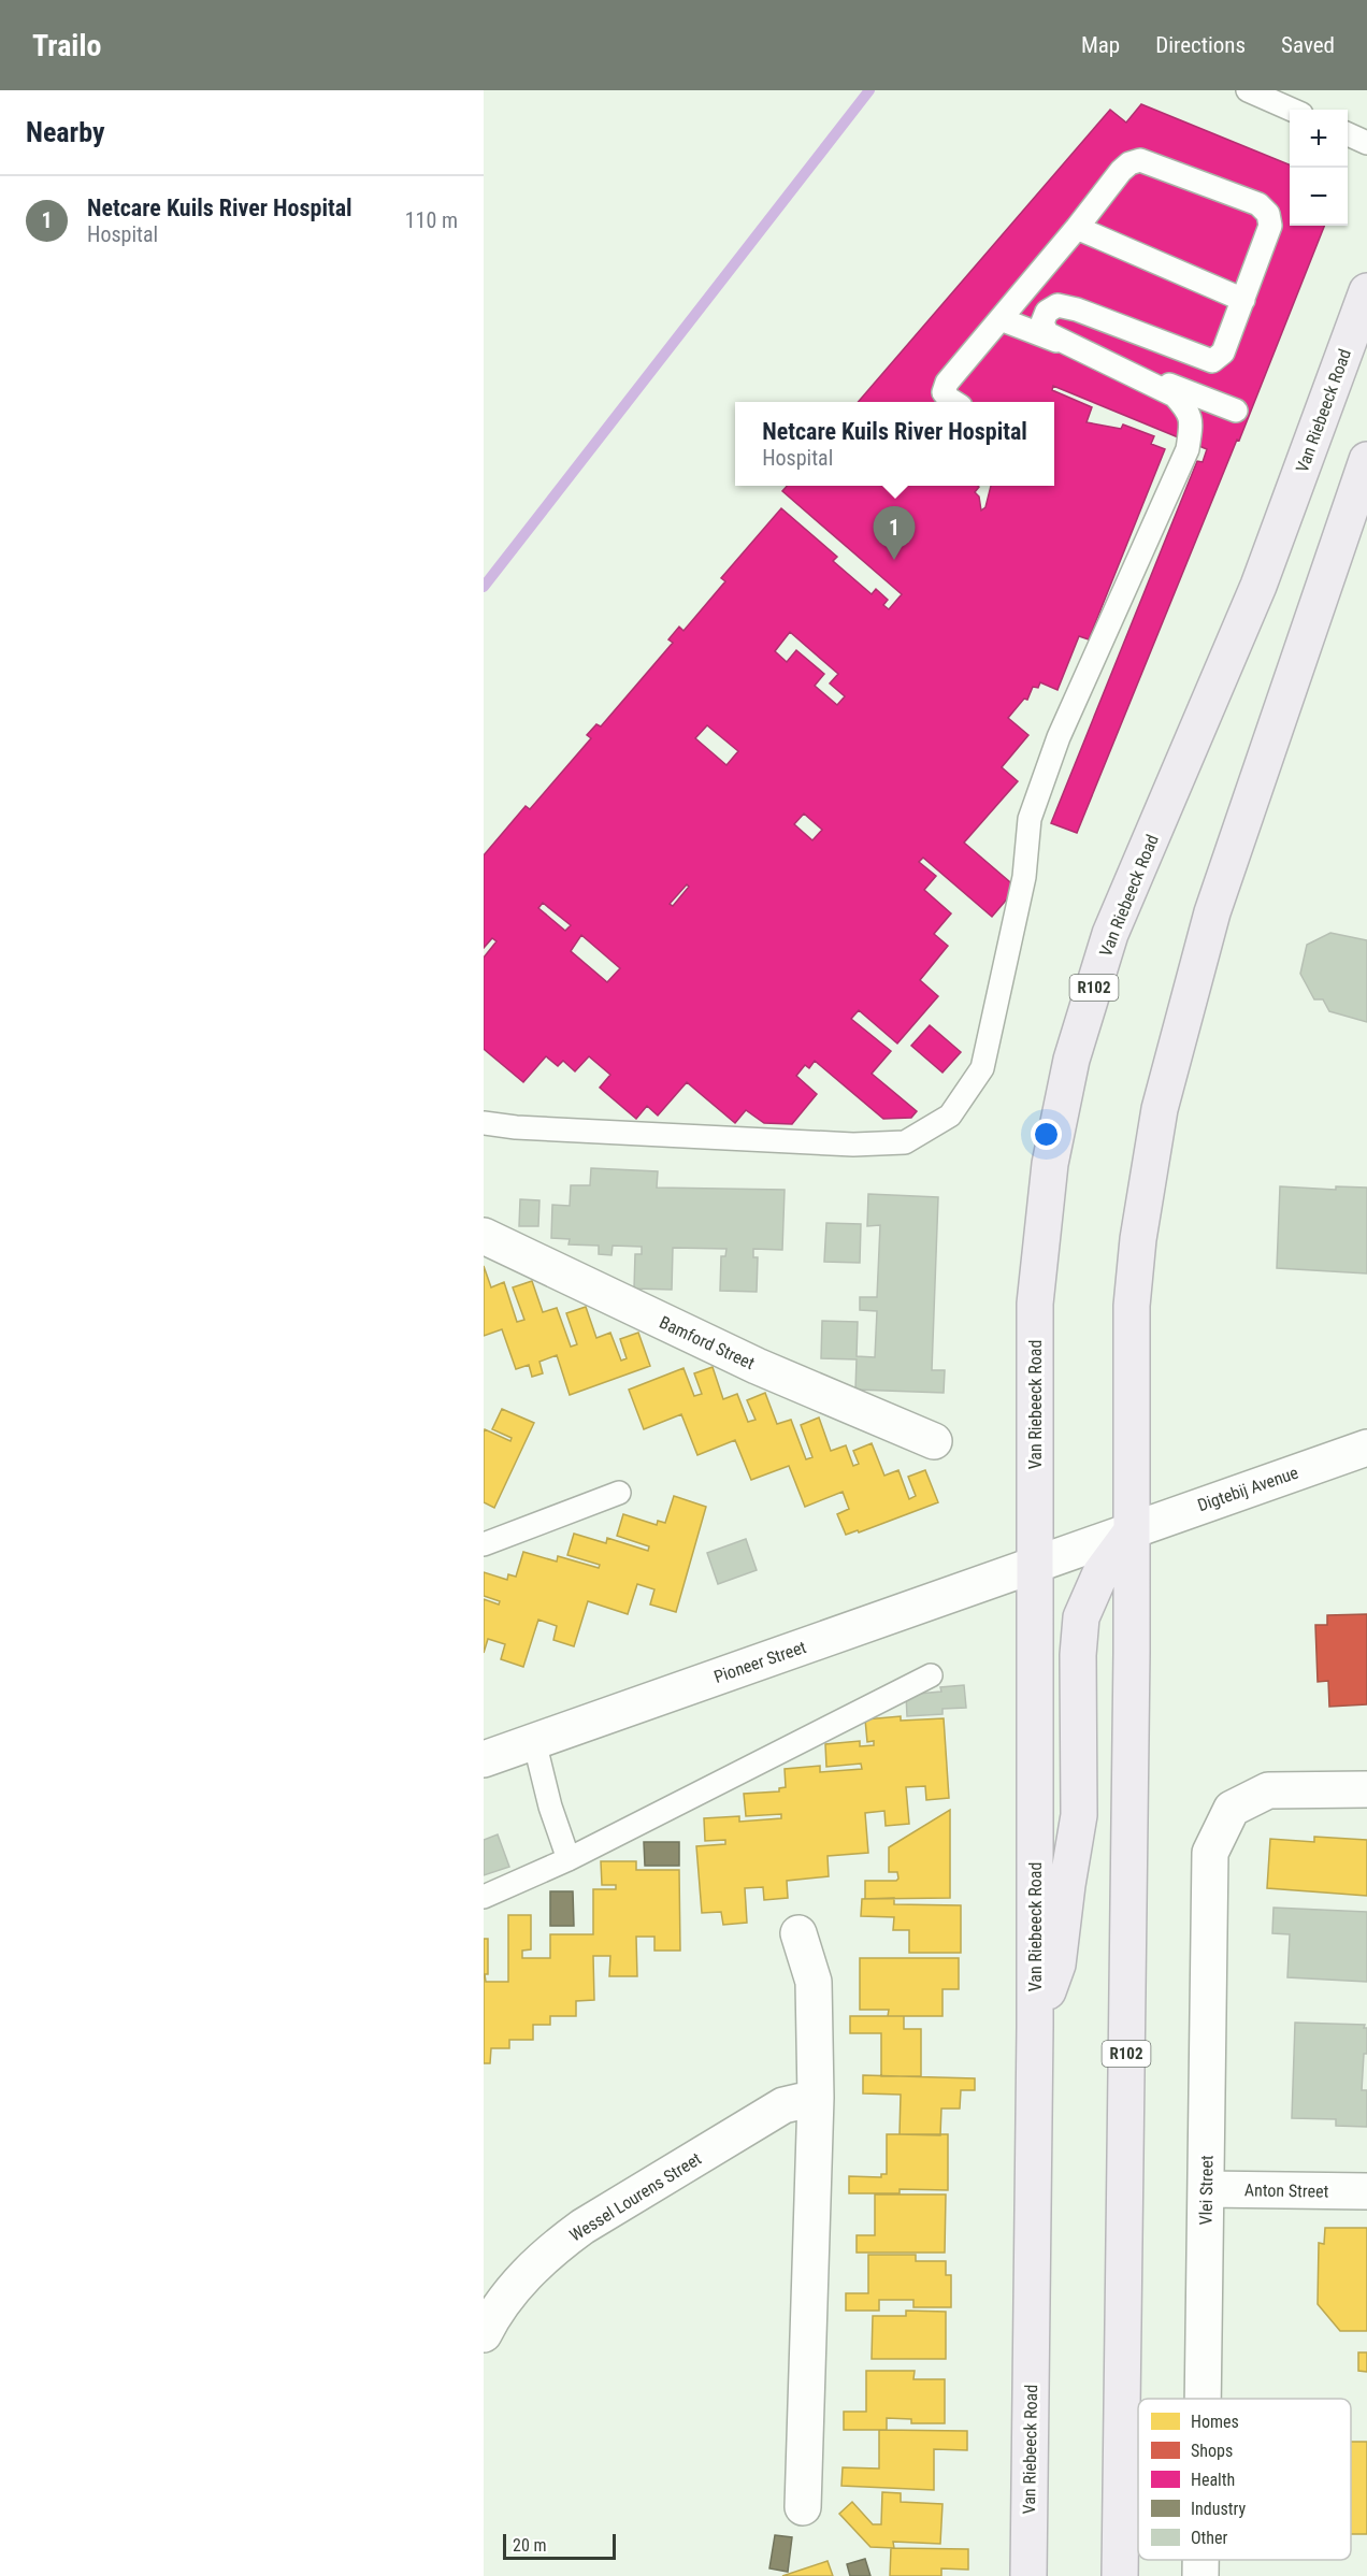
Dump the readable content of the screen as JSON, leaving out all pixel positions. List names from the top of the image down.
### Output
{
  "streets": {
    "main road": ["Van Riebeeck Road", "R102"],
    "street": [
      "Bamford Street",
      "Digtebij Avenue",
      "Pioneer Street",
      "Vlei Street",
      "Anton Street",
      "Wessel Lourens Street"
    ]
  },
  "crossings": [
    ["Van Riebeeck Road", "Digtebij Avenue"],
    ["Van Riebeeck Road", "Pioneer Street"],
    ["R102", "Digtebij Avenue"],
    ["Digtebij Avenue", "Pioneer Street"],
    ["Vlei Street", "Anton Street"]
  ],
  "legend": [
    "Homes",
    "Shops",
    "Health",
    "Industry",
    "Other"
  ],
  "scale_bar": "20 m",
  "page": {
    "header": "Trailo",
    "nav": ["Map", "Directions", "Saved"],
    "heading": "Nearby",
    "map_buttons": ["+", "−"],
    "list": [
      {
        "mark": "1",
        "name": "Netcare Kuils River Hospital",
        "note": "Hospital",
        "value": "110 m"
      }
    ],
    "popup": ["Netcare Kuils River Hospital", "Hospital"],
    "pins": "1",
    "scale": "20 m"
  }
}
